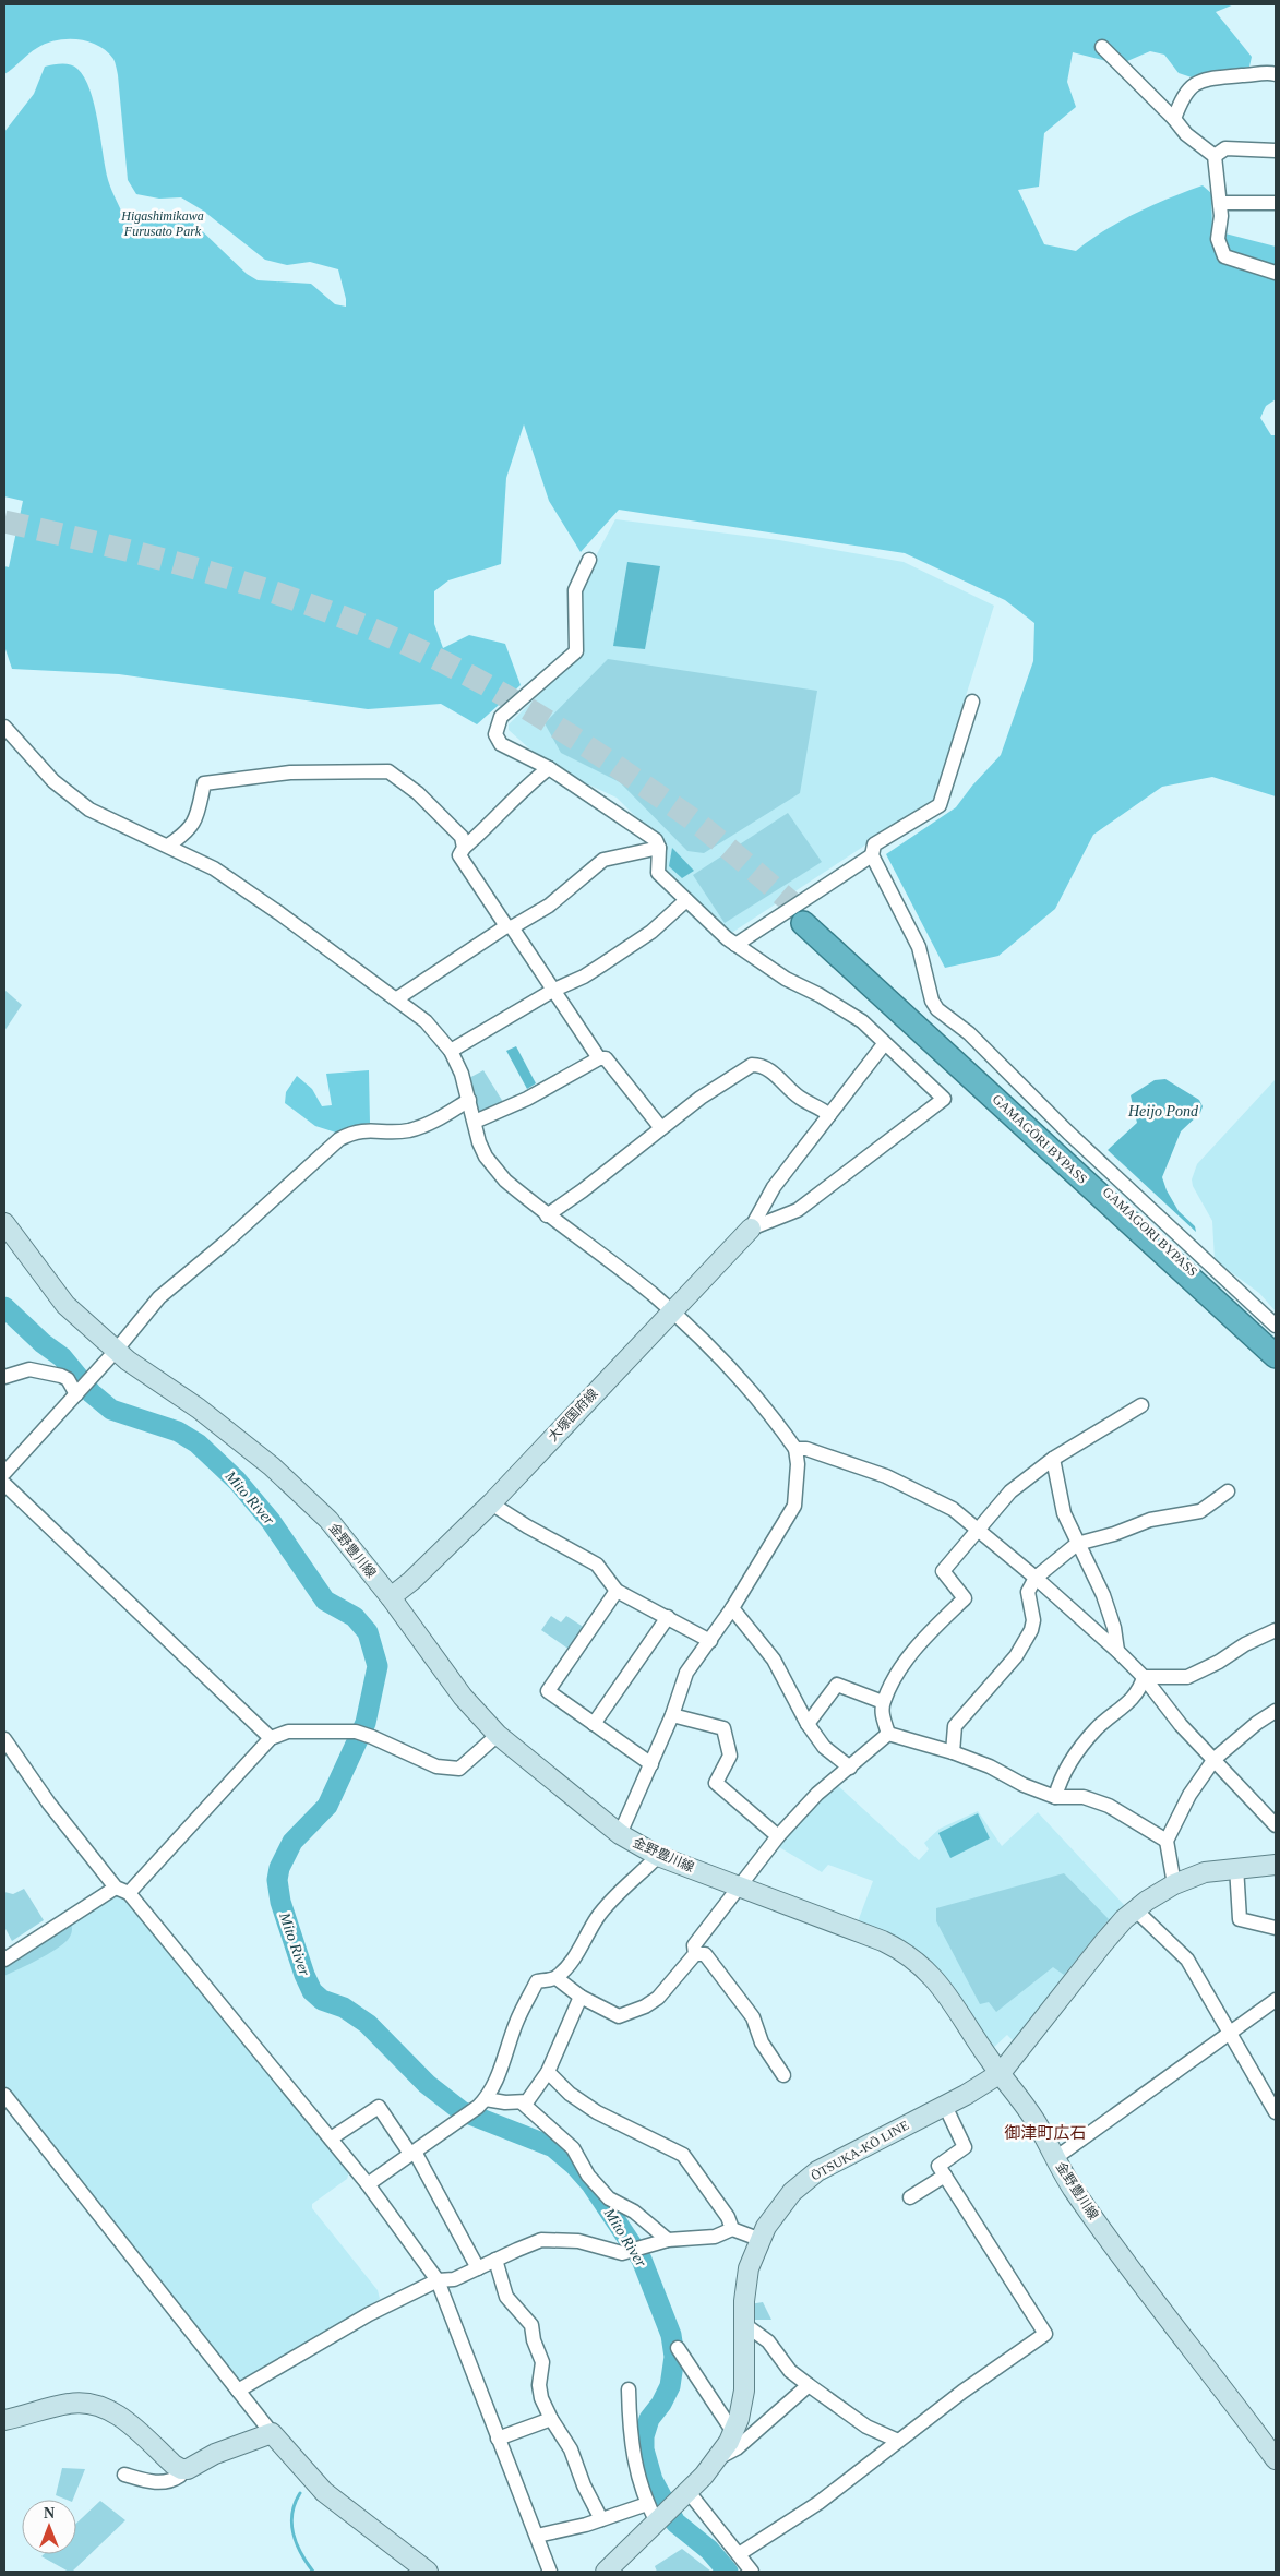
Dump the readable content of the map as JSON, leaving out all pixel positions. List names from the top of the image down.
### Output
{
  "streets": {
    "highway": ["GAMAGŌRI BYPASS", "GAMAGORI BYPASS"],
    "main road": ["大塚国府線", "金野豊川線", "ŌTSUKA-KŌ LINE"]
  },
  "crossings": [
    ["GAMAGŌRI BYPASS", "GAMAGORI BYPASS"],
    ["大塚国府線", "金野豊川線"],
    ["金野豊川線", "ŌTSUKA-KŌ LINE"]
  ],
  "districts": ["御津町広石"],
  "water": ["Heijo Pond", "Mito River"],
  "parks": ["Higashimikawa Furusato Park"],
  "north": "top"
}
